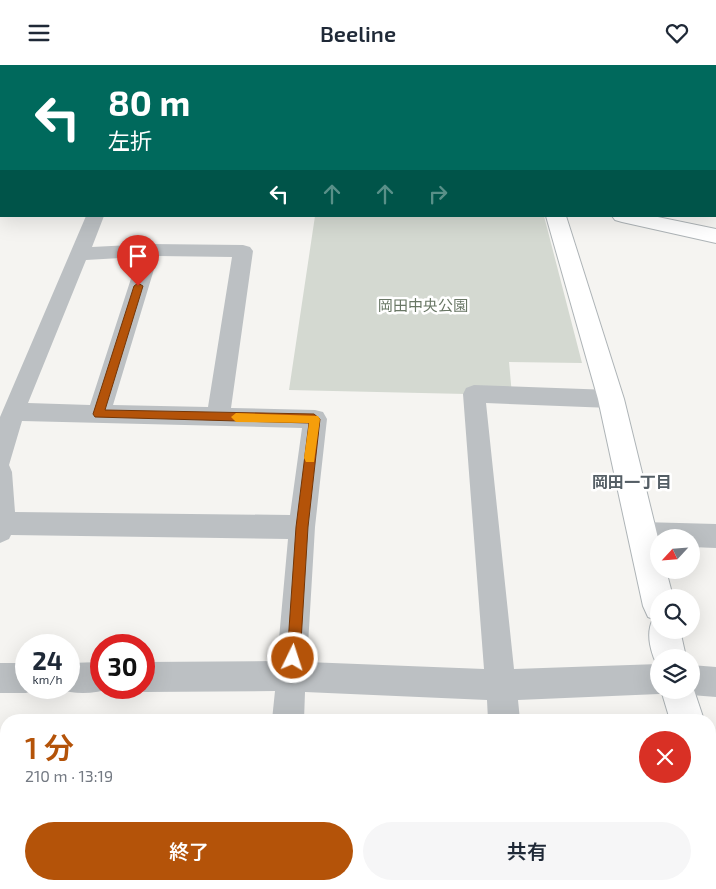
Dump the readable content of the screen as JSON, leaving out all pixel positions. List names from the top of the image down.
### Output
{
  "districts": ["岡田一丁目"],
  "parks": ["岡田中央公園"],
  "north": "bottom left",
  "page": {
    "header": "Beeline",
    "turn": ["80 m", "左折"],
    "speed": "24 km/h",
    "limit": "30",
    "heading": ["1 分", "210 m · 13:19"],
    "buttons": ["終了", "共有"]
  }
}
